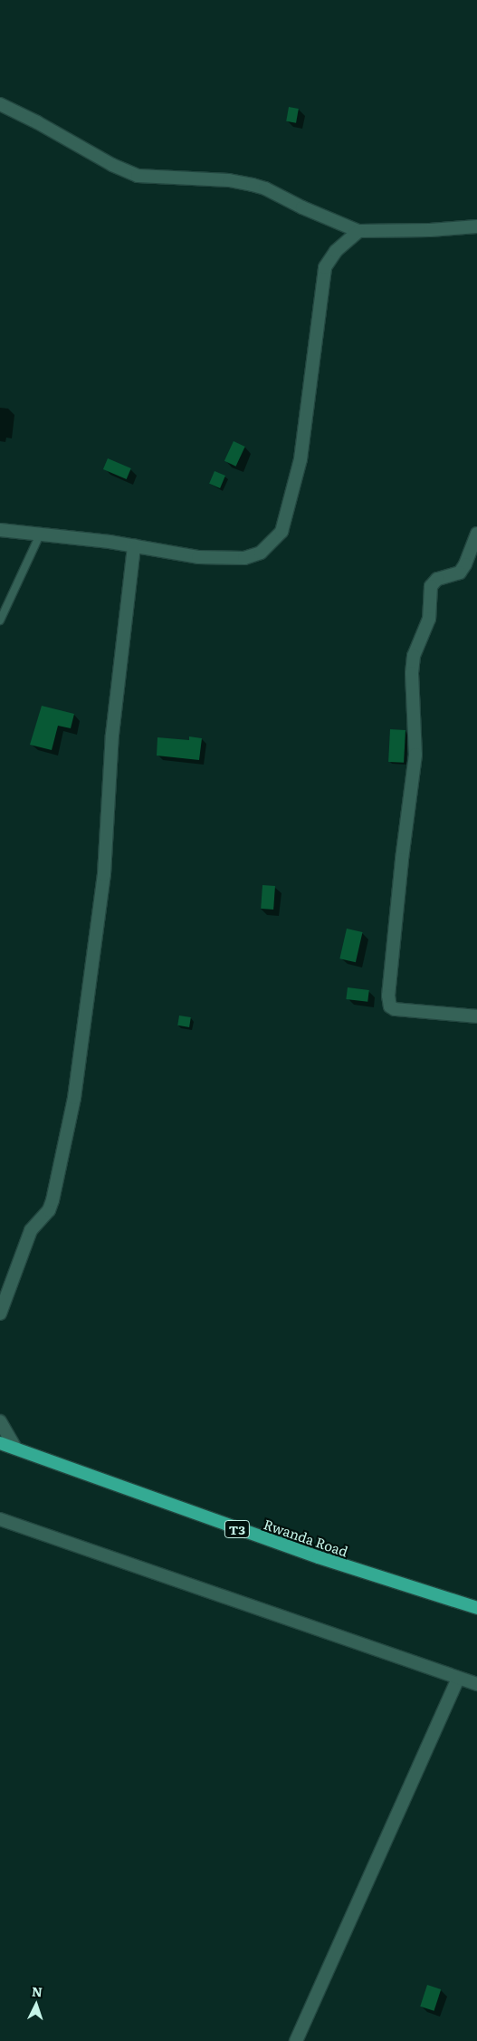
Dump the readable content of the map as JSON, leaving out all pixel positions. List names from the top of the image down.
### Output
{
  "streets": {
    "highway": ["T3", "Rwanda Road"]
  },
  "north": "top"
}
